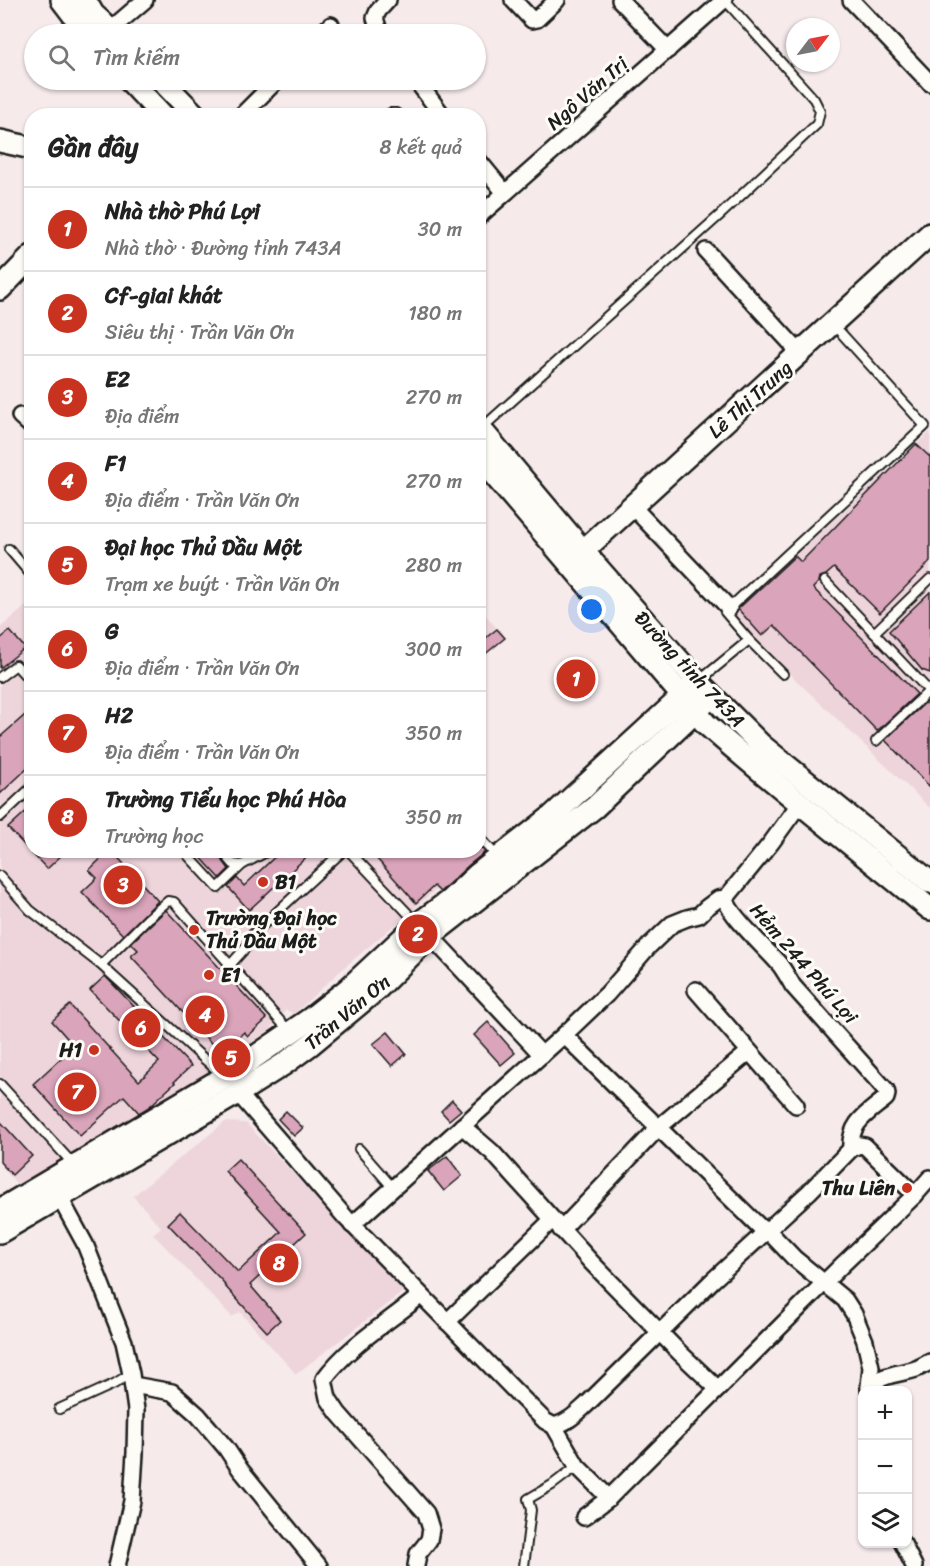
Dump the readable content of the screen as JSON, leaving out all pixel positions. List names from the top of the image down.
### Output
{
  "streets": {
    "street": [
      "Ngô Văn Trị",
      "Lê Thị Trung",
      "Đường tỉnh 743A",
      "Hẻm 244 Phú Lợi",
      "Trần Văn Ơn"
    ]
  },
  "crossings": [
    ["Lê Thị Trung", "Đường tỉnh 743A"],
    ["Đường tỉnh 743A", "Hẻm 244 Phú Lợi"],
    ["Đường tỉnh 743A", "Trần Văn Ơn"]
  ],
  "places": [
    "B1",
    "Trường Đại học Thủ Dầu Một",
    "E1",
    "H1",
    "Thu Liên"
  ],
  "north": "top right",
  "page": {
    "search": "Tìm kiếm",
    "heading": ["Gần đây", "8 kết quả"],
    "list": [
      {
        "mark": "1",
        "name": "Nhà thờ Phú Lợi",
        "note": "Nhà thờ · Đường tỉnh 743A",
        "value": "30 m"
      },
      {
        "mark": "2",
        "name": "Cf-giai khát",
        "note": "Siêu thị · Trần Văn Ơn",
        "value": "180 m"
      },
      {
        "mark": "3",
        "name": "E2",
        "note": "Địa điểm",
        "value": "270 m"
      },
      {
        "mark": "4",
        "name": "F1",
        "note": "Địa điểm · Trần Văn Ơn",
        "value": "270 m"
      },
      {
        "mark": "5",
        "name": "Đại học Thủ Dầu Một",
        "note": "Trạm xe buýt · Trần Văn Ơn",
        "value": "280 m"
      },
      {
        "mark": "6",
        "name": "G",
        "note": "Địa điểm · Trần Văn Ơn",
        "value": "300 m"
      },
      {
        "mark": "7",
        "name": "H2",
        "note": "Địa điểm · Trần Văn Ơn",
        "value": "350 m"
      },
      {
        "mark": "8",
        "name": "Trường Tiểu học Phú Hòa",
        "note": "Trường học",
        "value": "350 m"
      }
    ],
    "pins": [
      "1",
      "3",
      "2",
      "4",
      "6",
      "5",
      "7",
      "8"
    ],
    "map_buttons": ["+", "−"]
  }
}
